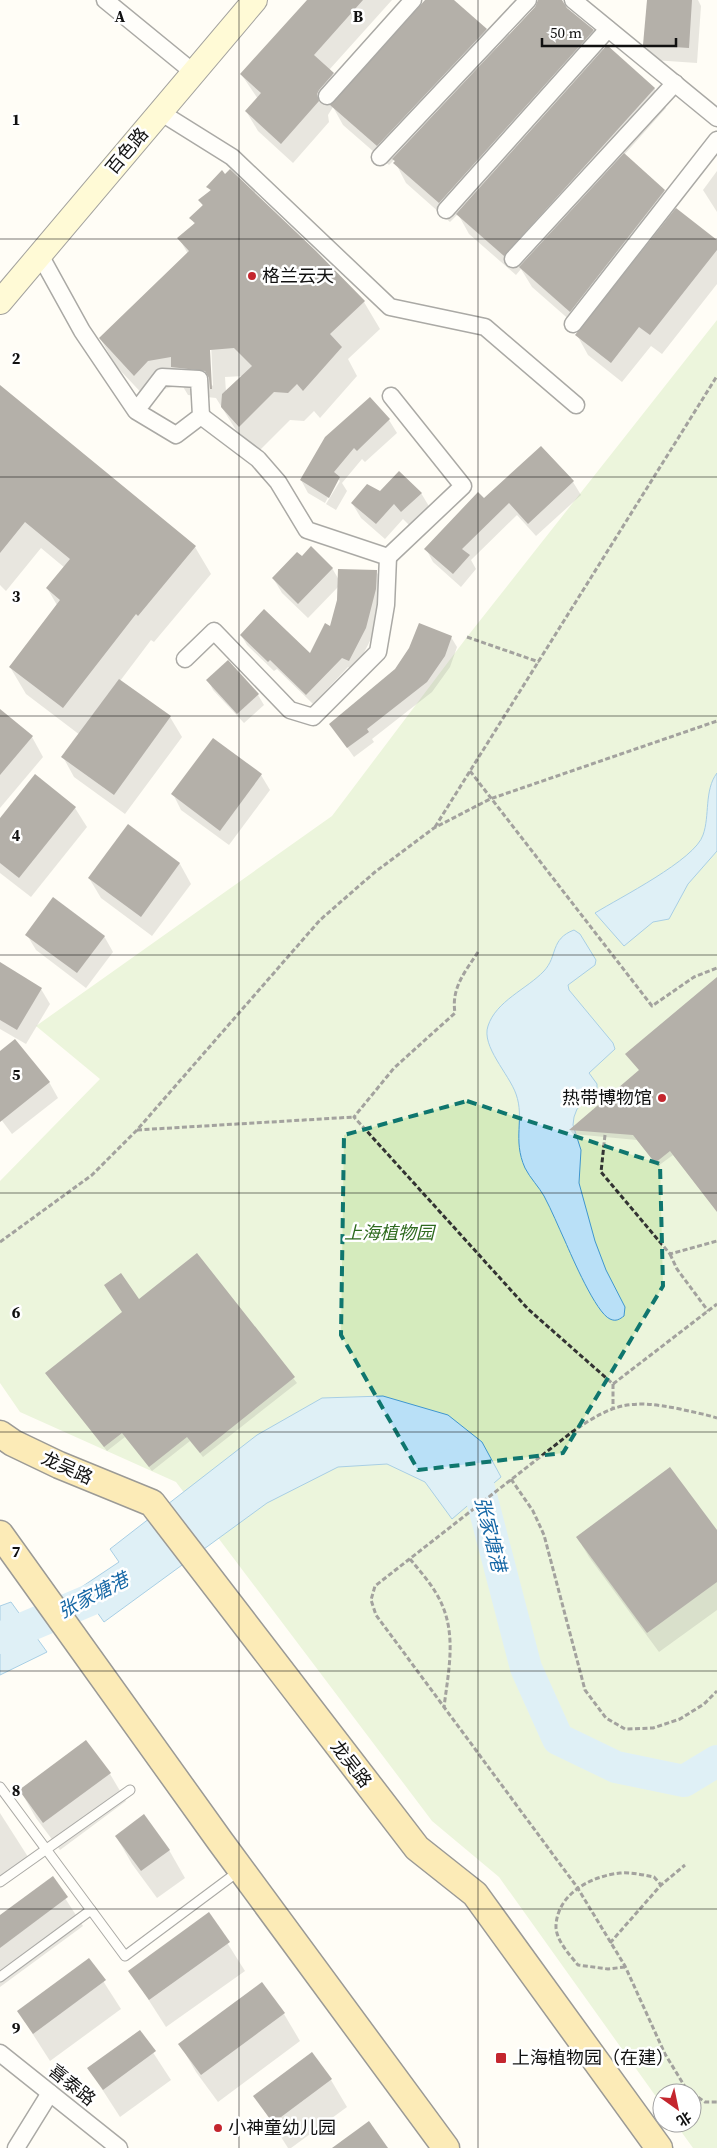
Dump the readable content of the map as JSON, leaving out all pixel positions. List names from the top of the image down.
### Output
{
  "streets": {
    "main road": ["龙吴路"],
    "street": ["百色路", "喜泰路"]
  },
  "water": ["张家塘港"],
  "parks": ["上海植物园"],
  "places": {
    "other": ["格兰云天", "热带博物馆", "小神童幼儿园"],
    "transit": ["上海植物园（在建）"]
  },
  "scale_bar": "50 m",
  "north": "bottom right",
  "grid": {
    "columns": ["A", "B"],
    "rows": [
      "1",
      "2",
      "3",
      "4",
      "5",
      "6",
      "7",
      "8",
      "9"
    ]
  }
}
